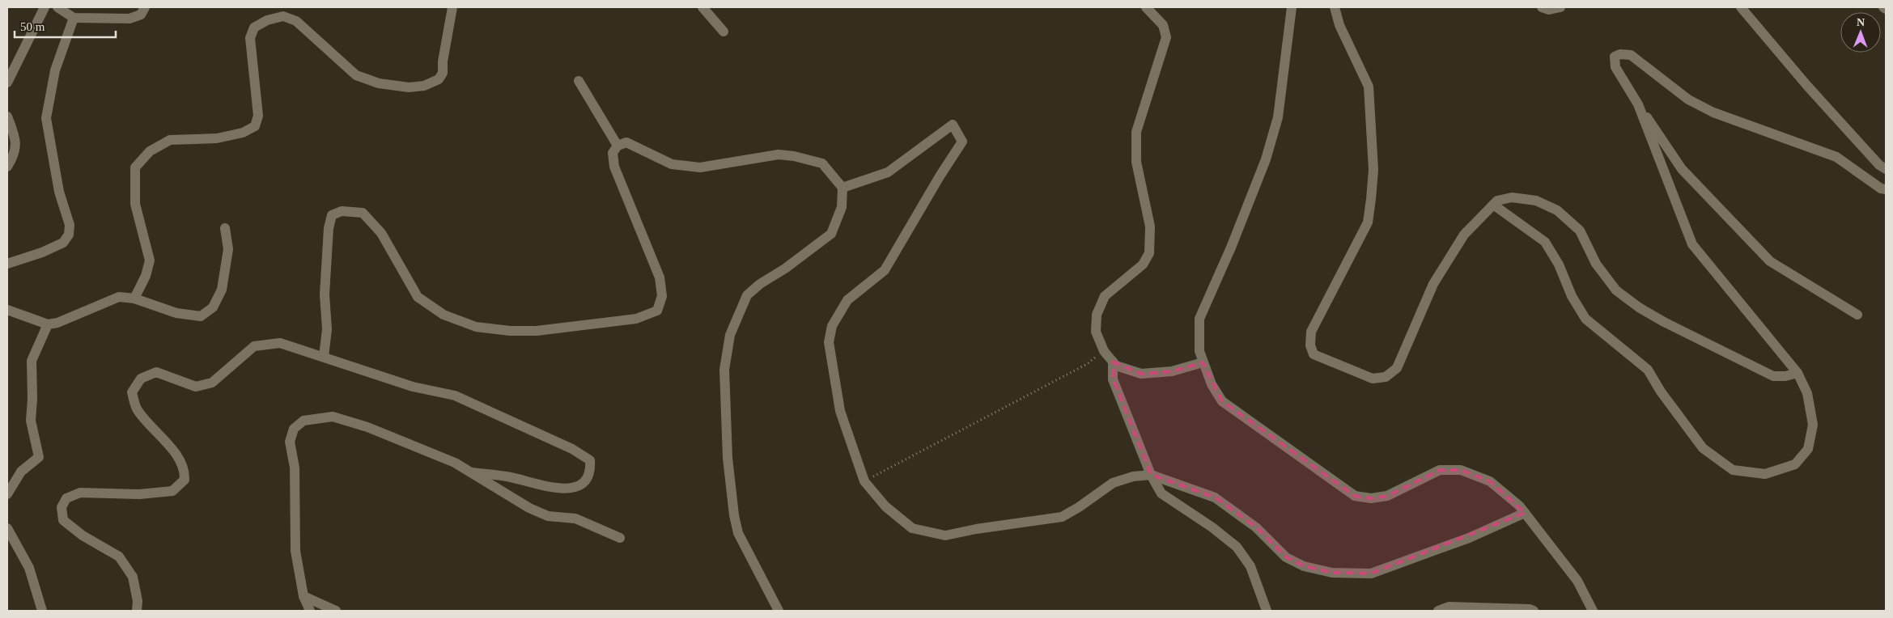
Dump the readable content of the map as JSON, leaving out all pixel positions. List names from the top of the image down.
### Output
{
  "scale_bar": "50 m",
  "north": "top"
}
